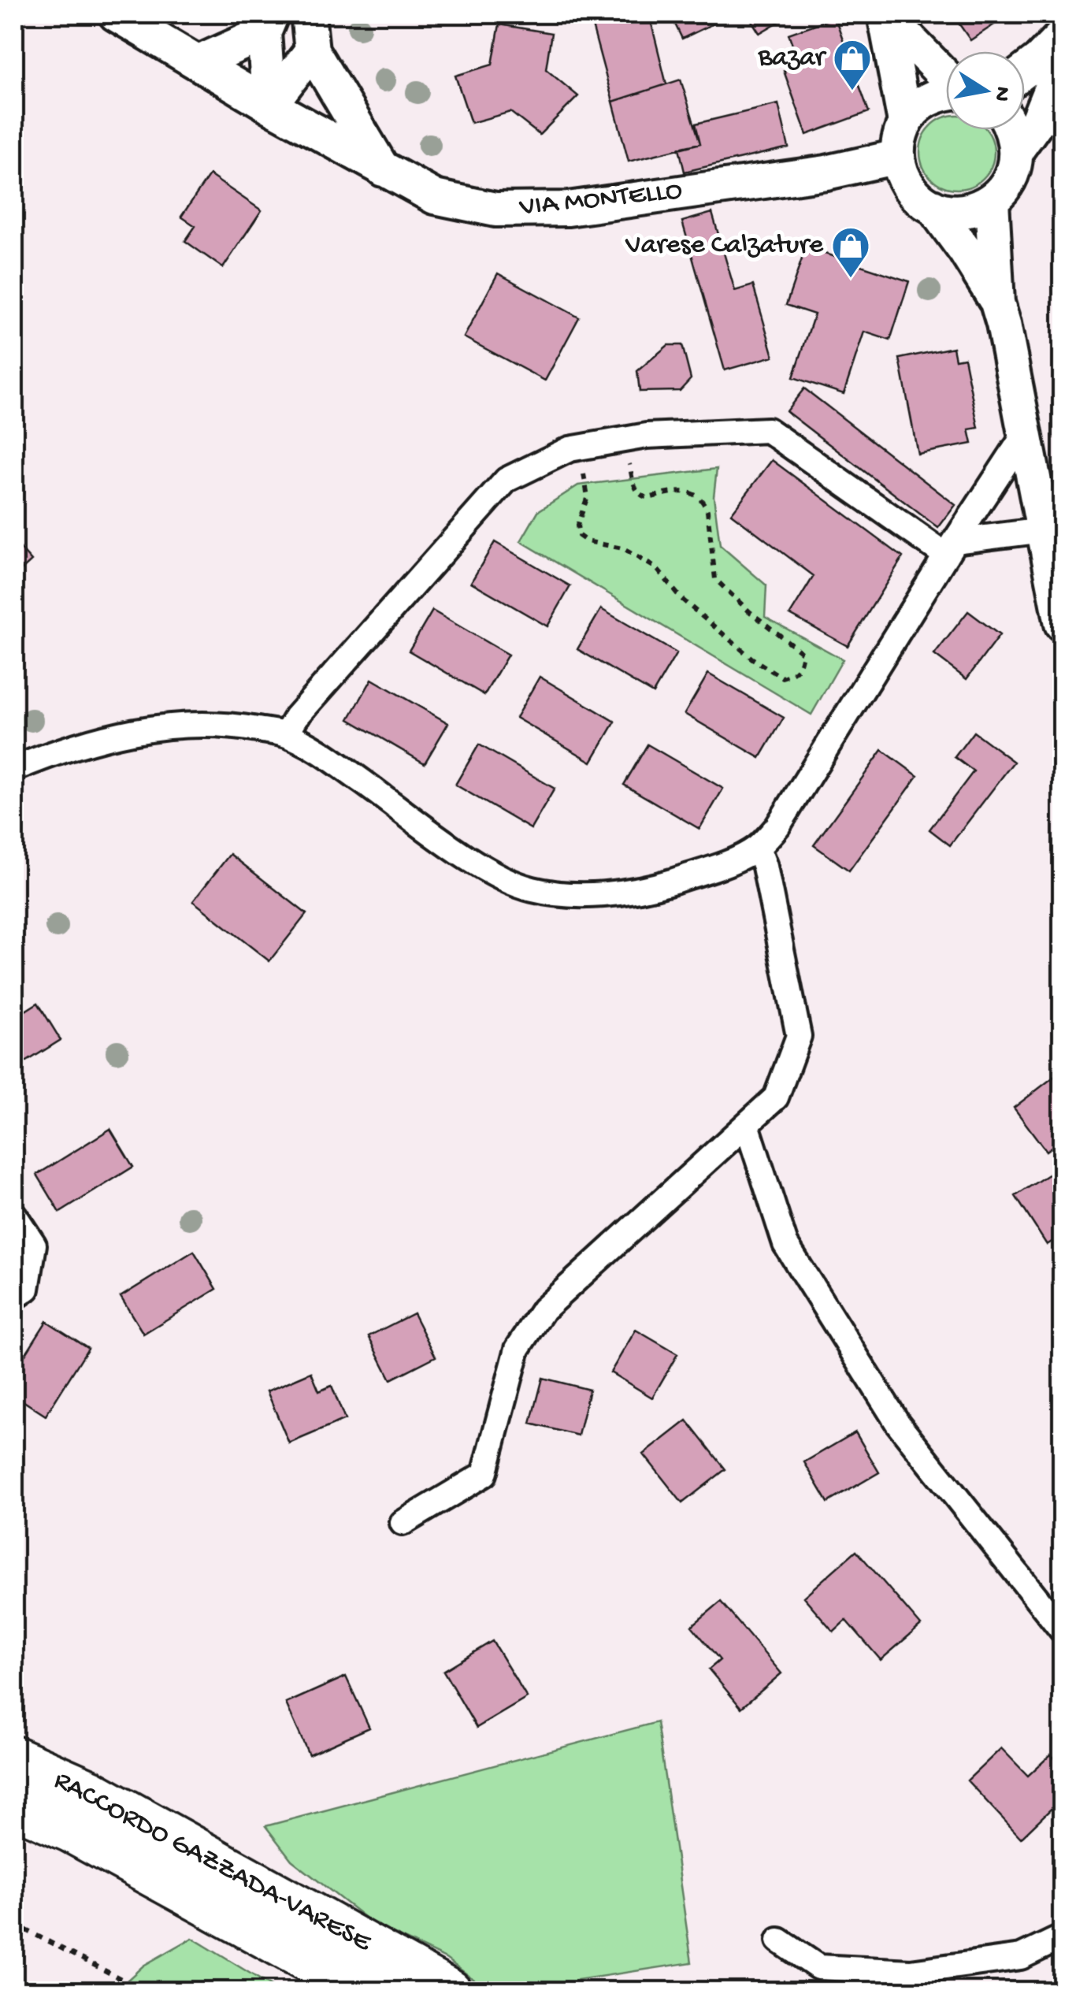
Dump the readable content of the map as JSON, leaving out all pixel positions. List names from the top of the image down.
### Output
{
  "streets": {
    "highway": ["RACCORDO GAZZADA-VARESE"],
    "main road": ["VIA MONTELLO"]
  },
  "places": {
    "shop": ["Bazar", "Varese Calzature"]
  },
  "north": "right"
}
